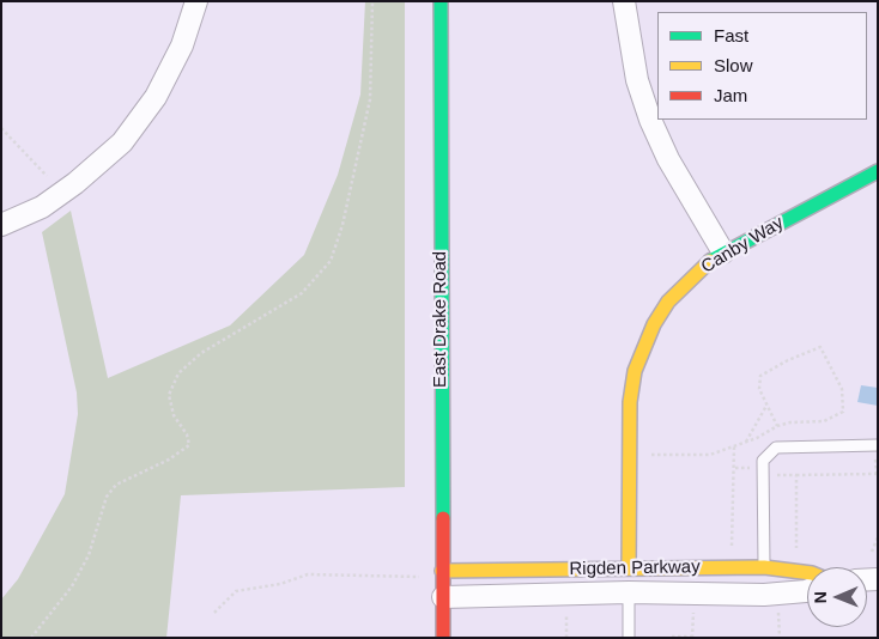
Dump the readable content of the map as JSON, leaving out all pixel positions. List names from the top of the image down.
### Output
{
  "streets": {
    "street": ["Canby Way", "East Drake Road", "Rigden Parkway"]
  },
  "crossings": [
    ["Canby Way", "Rigden Parkway"],
    ["East Drake Road", "Rigden Parkway"]
  ],
  "legend": ["Fast", "Slow", "Jam"],
  "north": "left"
}
